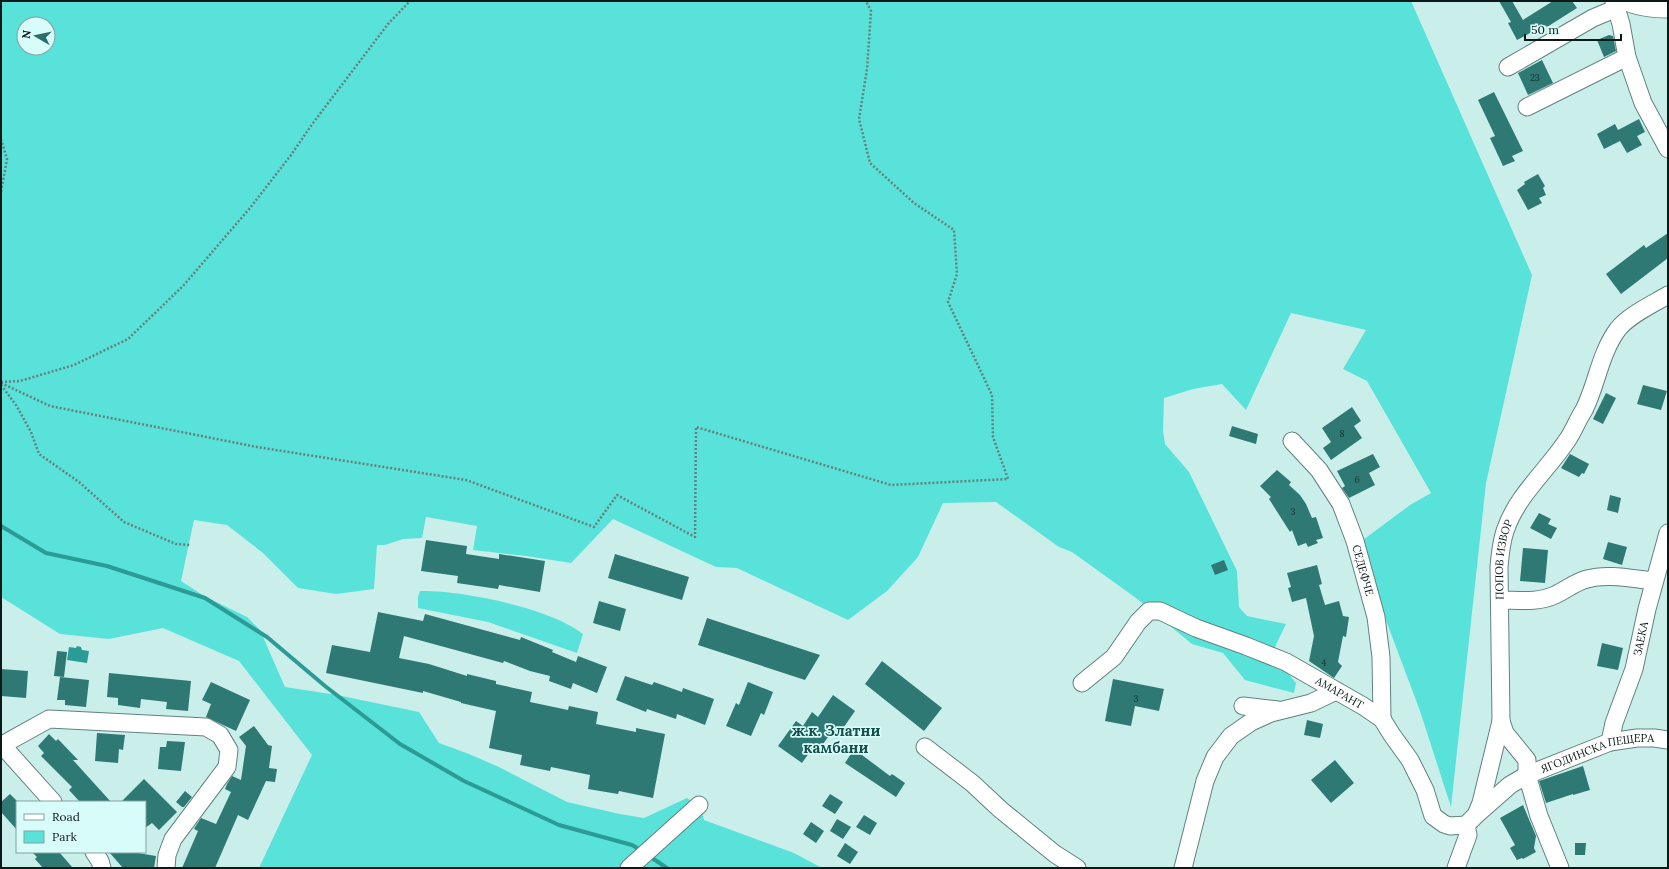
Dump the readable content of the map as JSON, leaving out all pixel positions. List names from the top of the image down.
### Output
{
  "streets": {
    "street": [
      "ПОПОВ ИЗВОР",
      "СЕДЕФЧЕ",
      "ЗАЕКА",
      "АМАРАНТ",
      "ЯГОДИНСКА ПЕЩЕРА"
    ]
  },
  "crossings": [
    ["ПОПОВ ИЗВОР", "ЯГОДИНСКА ПЕЩЕРА"],
    ["СЕДЕФЧЕ", "АМАРАНТ"],
    ["ЗАЕКА", "ЯГОДИНСКА ПЕЩЕРА"],
    ["АМАРАНТ", "ЯГОДИНСКА ПЕЩЕРА"]
  ],
  "districts": ["ж.к. Златни камбани"],
  "house_numbers": [
    "23",
    "8",
    "6",
    "3",
    "4",
    "3"
  ],
  "legend": ["Road", "Park"],
  "scale_bar": "50 m",
  "north": "left"
}
